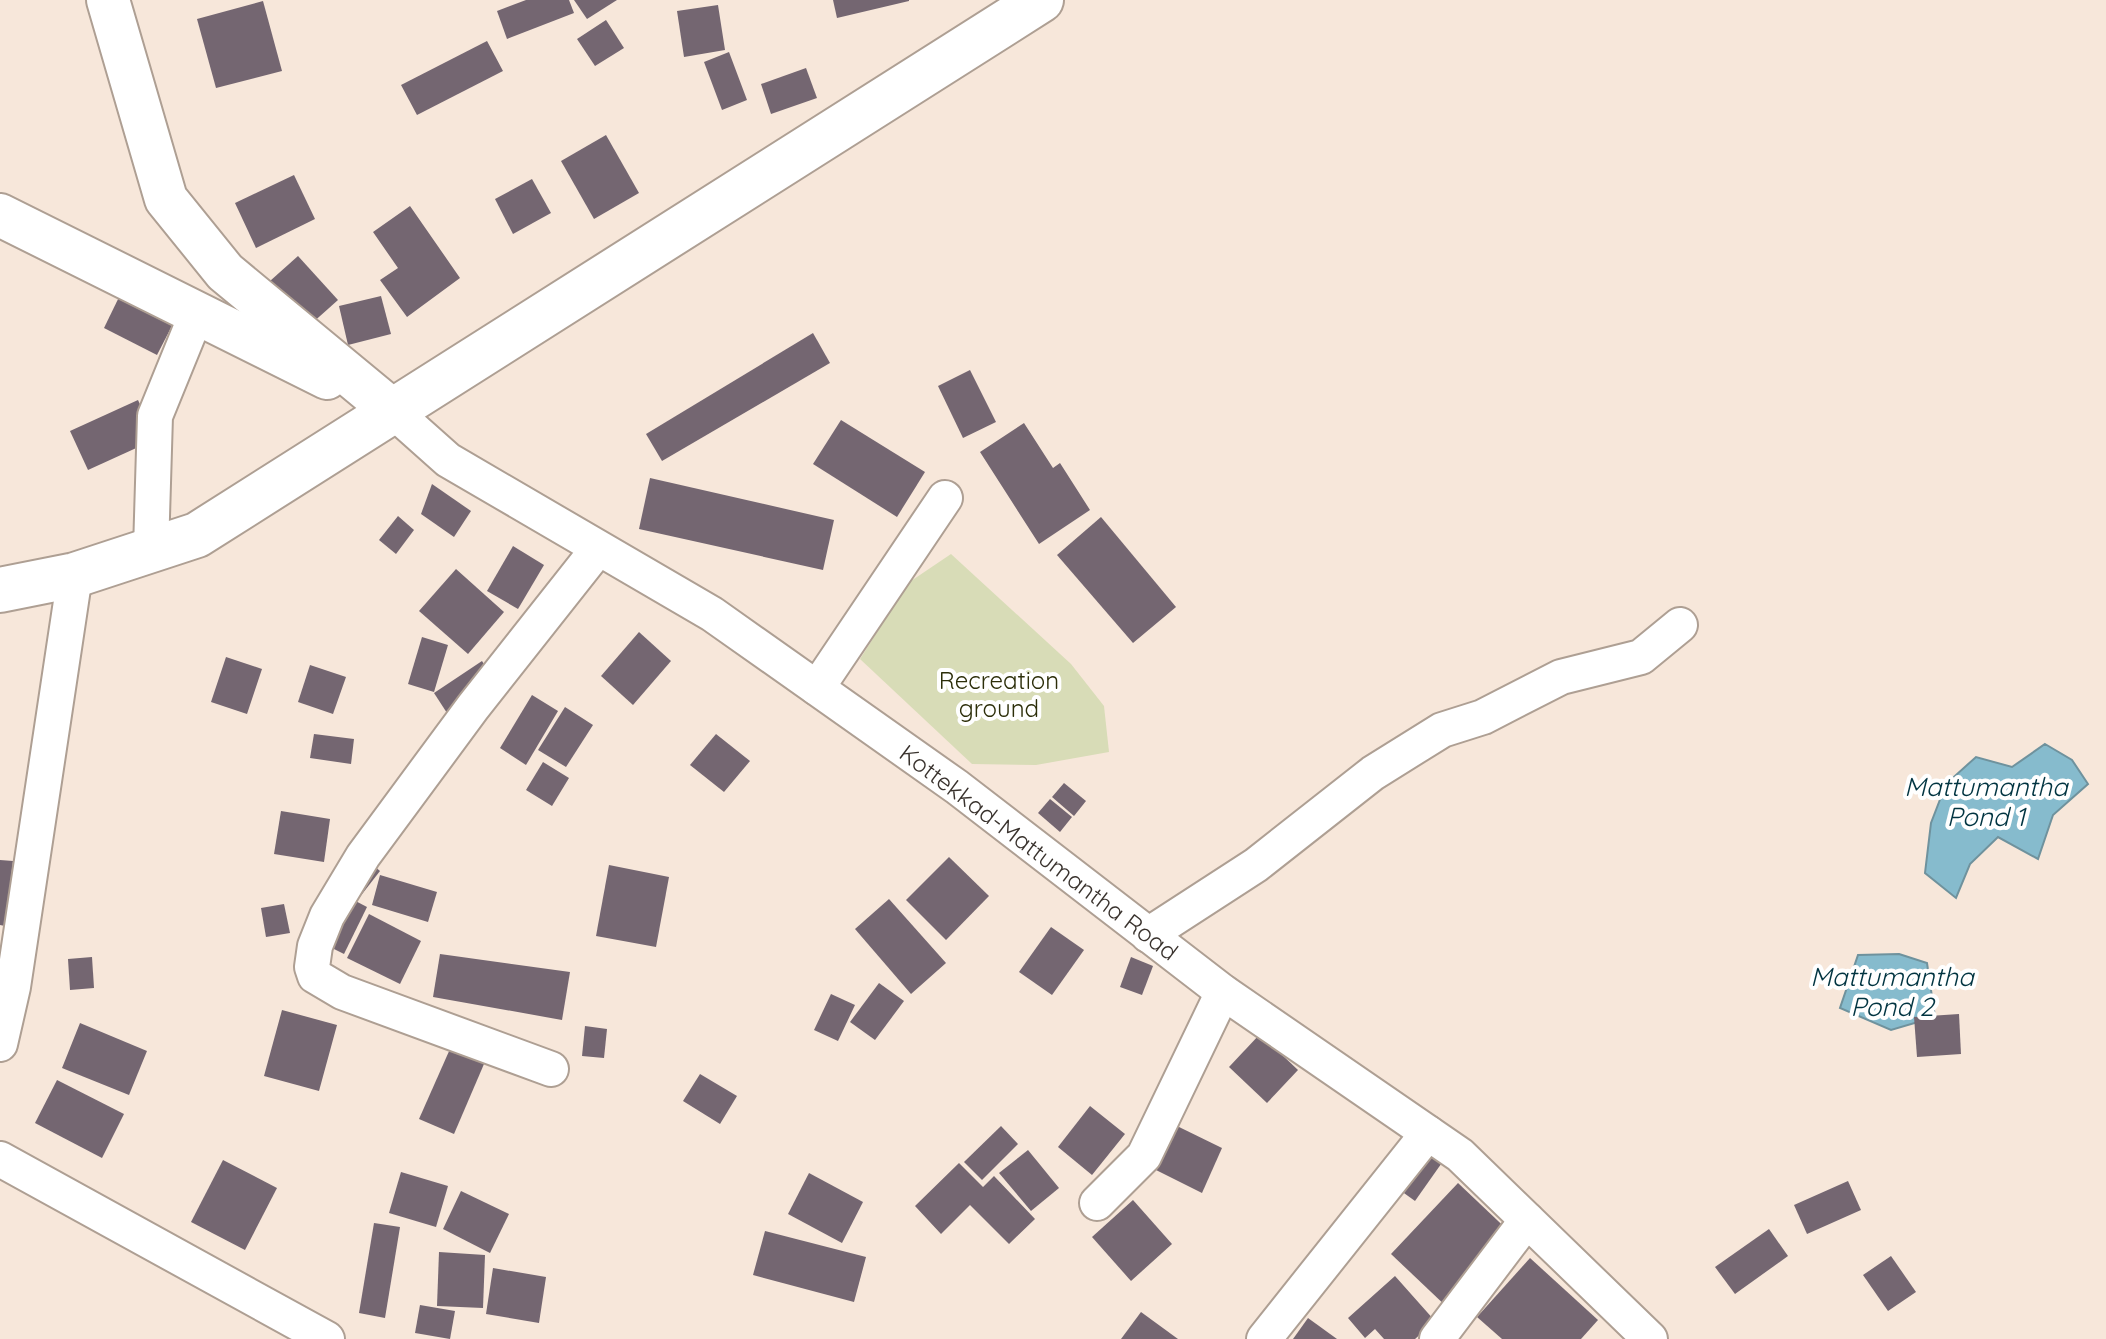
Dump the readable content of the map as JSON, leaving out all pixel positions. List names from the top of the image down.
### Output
{
  "streets": {
    "street": ["Kottekkad-Mattumantha Road"]
  },
  "water": ["Mattumantha Pond 1", "Mattumantha Pond 2"],
  "parks": ["Recreation ground"]
}
